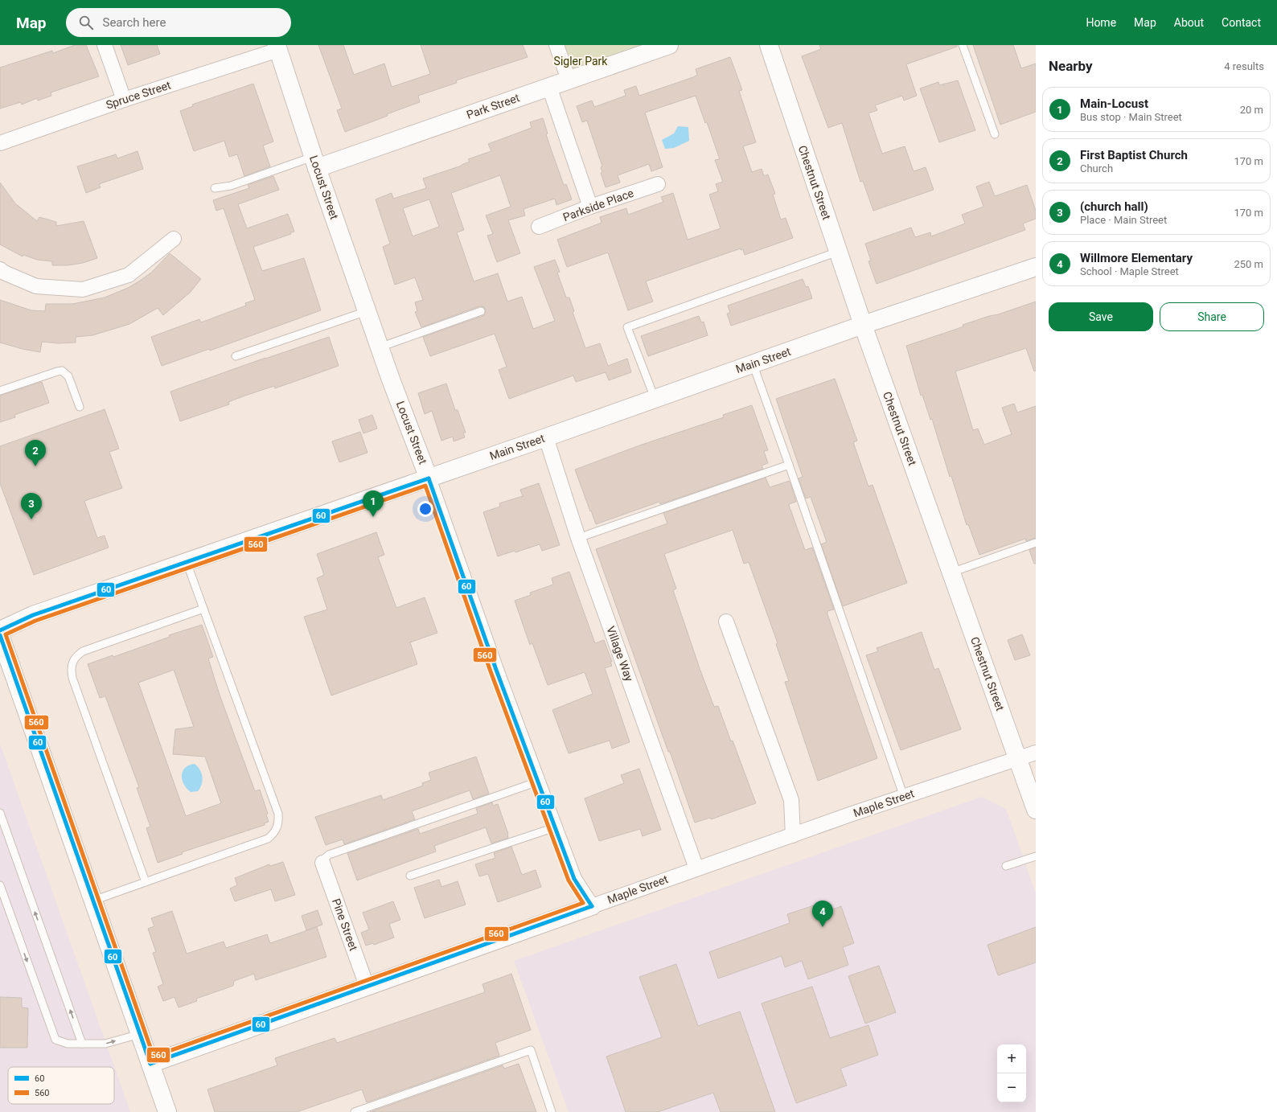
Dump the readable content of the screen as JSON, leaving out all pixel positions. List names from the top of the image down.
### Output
{
  "streets": {
    "street": [
      "Spruce Street",
      "Park Street",
      "Chestnut Street",
      "Locust Street",
      "Parkside Place",
      "Main Street",
      "Village Way",
      "Maple Street",
      "Pine Street"
    ]
  },
  "crossings": [
    ["Spruce Street", "Locust Street"],
    ["Park Street", "Locust Street"],
    ["Chestnut Street", "Main Street"],
    ["Chestnut Street", "Maple Street"],
    ["Locust Street", "Main Street"],
    ["Locust Street", "Maple Street"],
    ["Main Street", "Village Way"],
    ["Village Way", "Maple Street"],
    ["Maple Street", "Pine Street"]
  ],
  "parks": ["Sigler Park"],
  "lines": ["transit line 60", "transit line 560"],
  "legend": ["60", "560"],
  "page": {
    "header": "Map",
    "search": "Search here",
    "nav": [
      "Home",
      "Map",
      "About",
      "Contact"
    ],
    "heading": ["Nearby", "4 results"],
    "list": [
      {
        "mark": "1",
        "name": "Main-Locust",
        "note": "Bus stop · Main Street",
        "value": "20 m"
      },
      {
        "mark": "2",
        "name": "First Baptist Church",
        "note": "Church",
        "value": "170 m"
      },
      {
        "mark": "3",
        "name": "(church hall)",
        "note": "Place · Main Street",
        "value": "170 m"
      },
      {
        "mark": "4",
        "name": "Willmore Elementary",
        "note": "School · Maple Street",
        "value": "250 m"
      }
    ],
    "buttons": ["Save", "Share"],
    "pins": [
      "2",
      "1",
      "3",
      "4"
    ],
    "map_buttons": ["+", "−"]
  }
}
